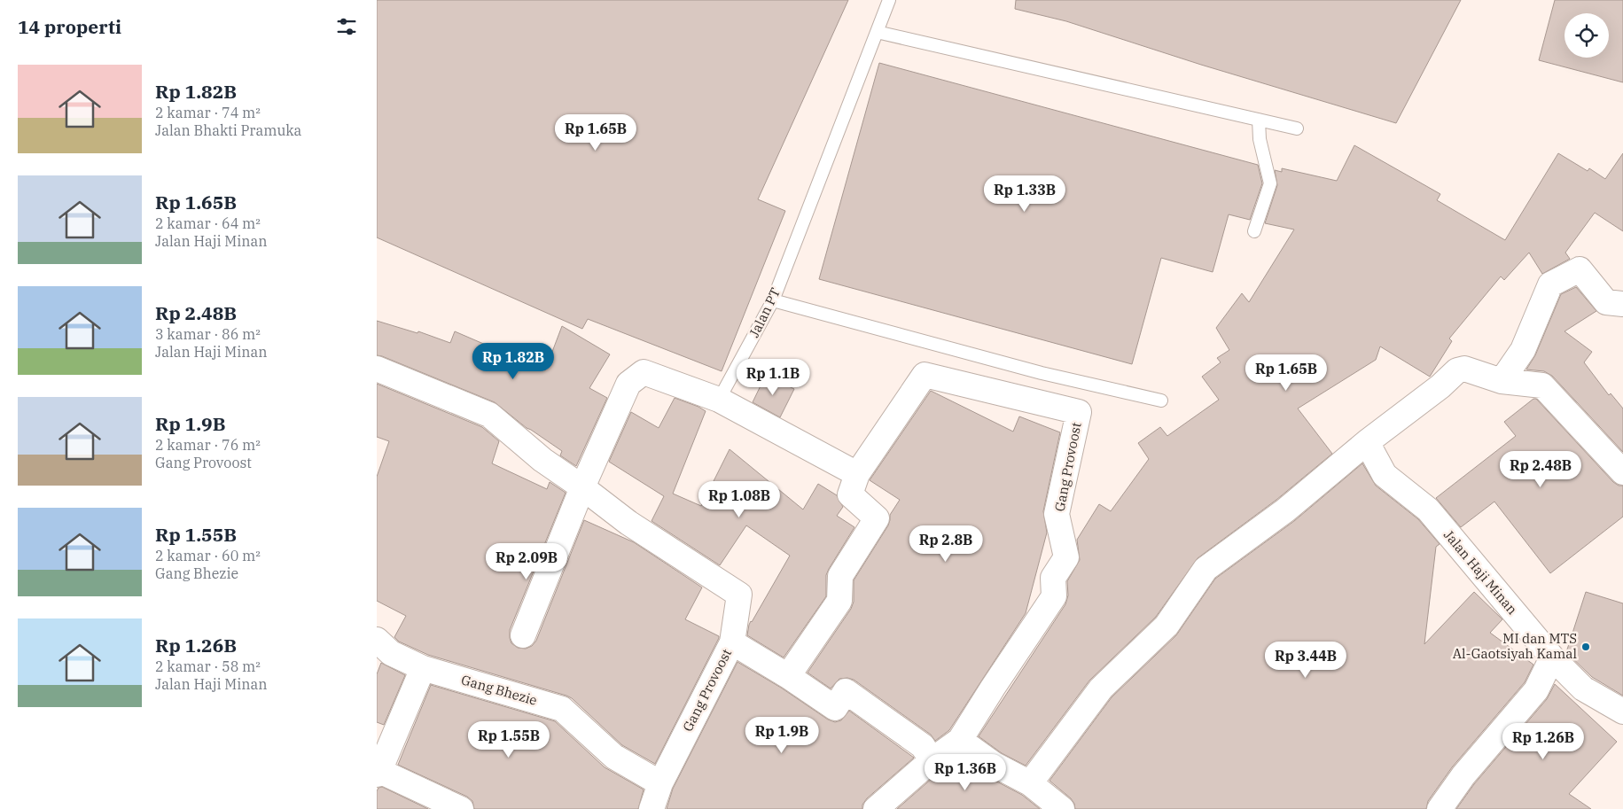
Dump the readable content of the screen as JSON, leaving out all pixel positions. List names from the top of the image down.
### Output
{
  "streets": {
    "street": ["Gang Provoost", "Jalan Haji Minan", "Gang Bhezie"],
    "lane": ["Jalan PT"]
  },
  "crossings": [
    ["Gang Provoost", "Gang Bhezie"]
  ],
  "places": ["MI dan MTS Al-Gaotsiyah Kamal"],
  "page": {
    "heading": "14 properti",
    "list": [
      {
        "name": "Rp 1.82B",
        "note": "2 kamar · 74 m² · Jalan Bhakti Pramuka"
      },
      {
        "name": "Rp 1.65B",
        "note": "2 kamar · 64 m² · Jalan Haji Minan"
      },
      {
        "name": "Rp 2.48B",
        "note": "3 kamar · 86 m² · Jalan Haji Minan"
      },
      {
        "name": "Rp 1.9B",
        "note": "2 kamar · 76 m² · Gang Provoost"
      },
      {
        "name": "Rp 1.55B",
        "note": "2 kamar · 60 m² · Gang Bhezie"
      },
      {
        "name": "Rp 1.26B",
        "note": "2 kamar · 58 m² · Jalan Haji Minan"
      }
    ],
    "price": [
      "Rp 1.65B",
      "Rp 1.33B",
      "Rp 1.82B",
      "Rp 1.65B",
      "Rp 1.1B",
      "Rp 2.48B",
      "Rp 1.08B",
      "Rp 2.8B",
      "Rp 2.09B",
      "Rp 3.44B",
      "Rp 1.9B",
      "Rp 1.55B",
      "Rp 1.26B",
      "Rp 1.36B"
    ]
  }
}
